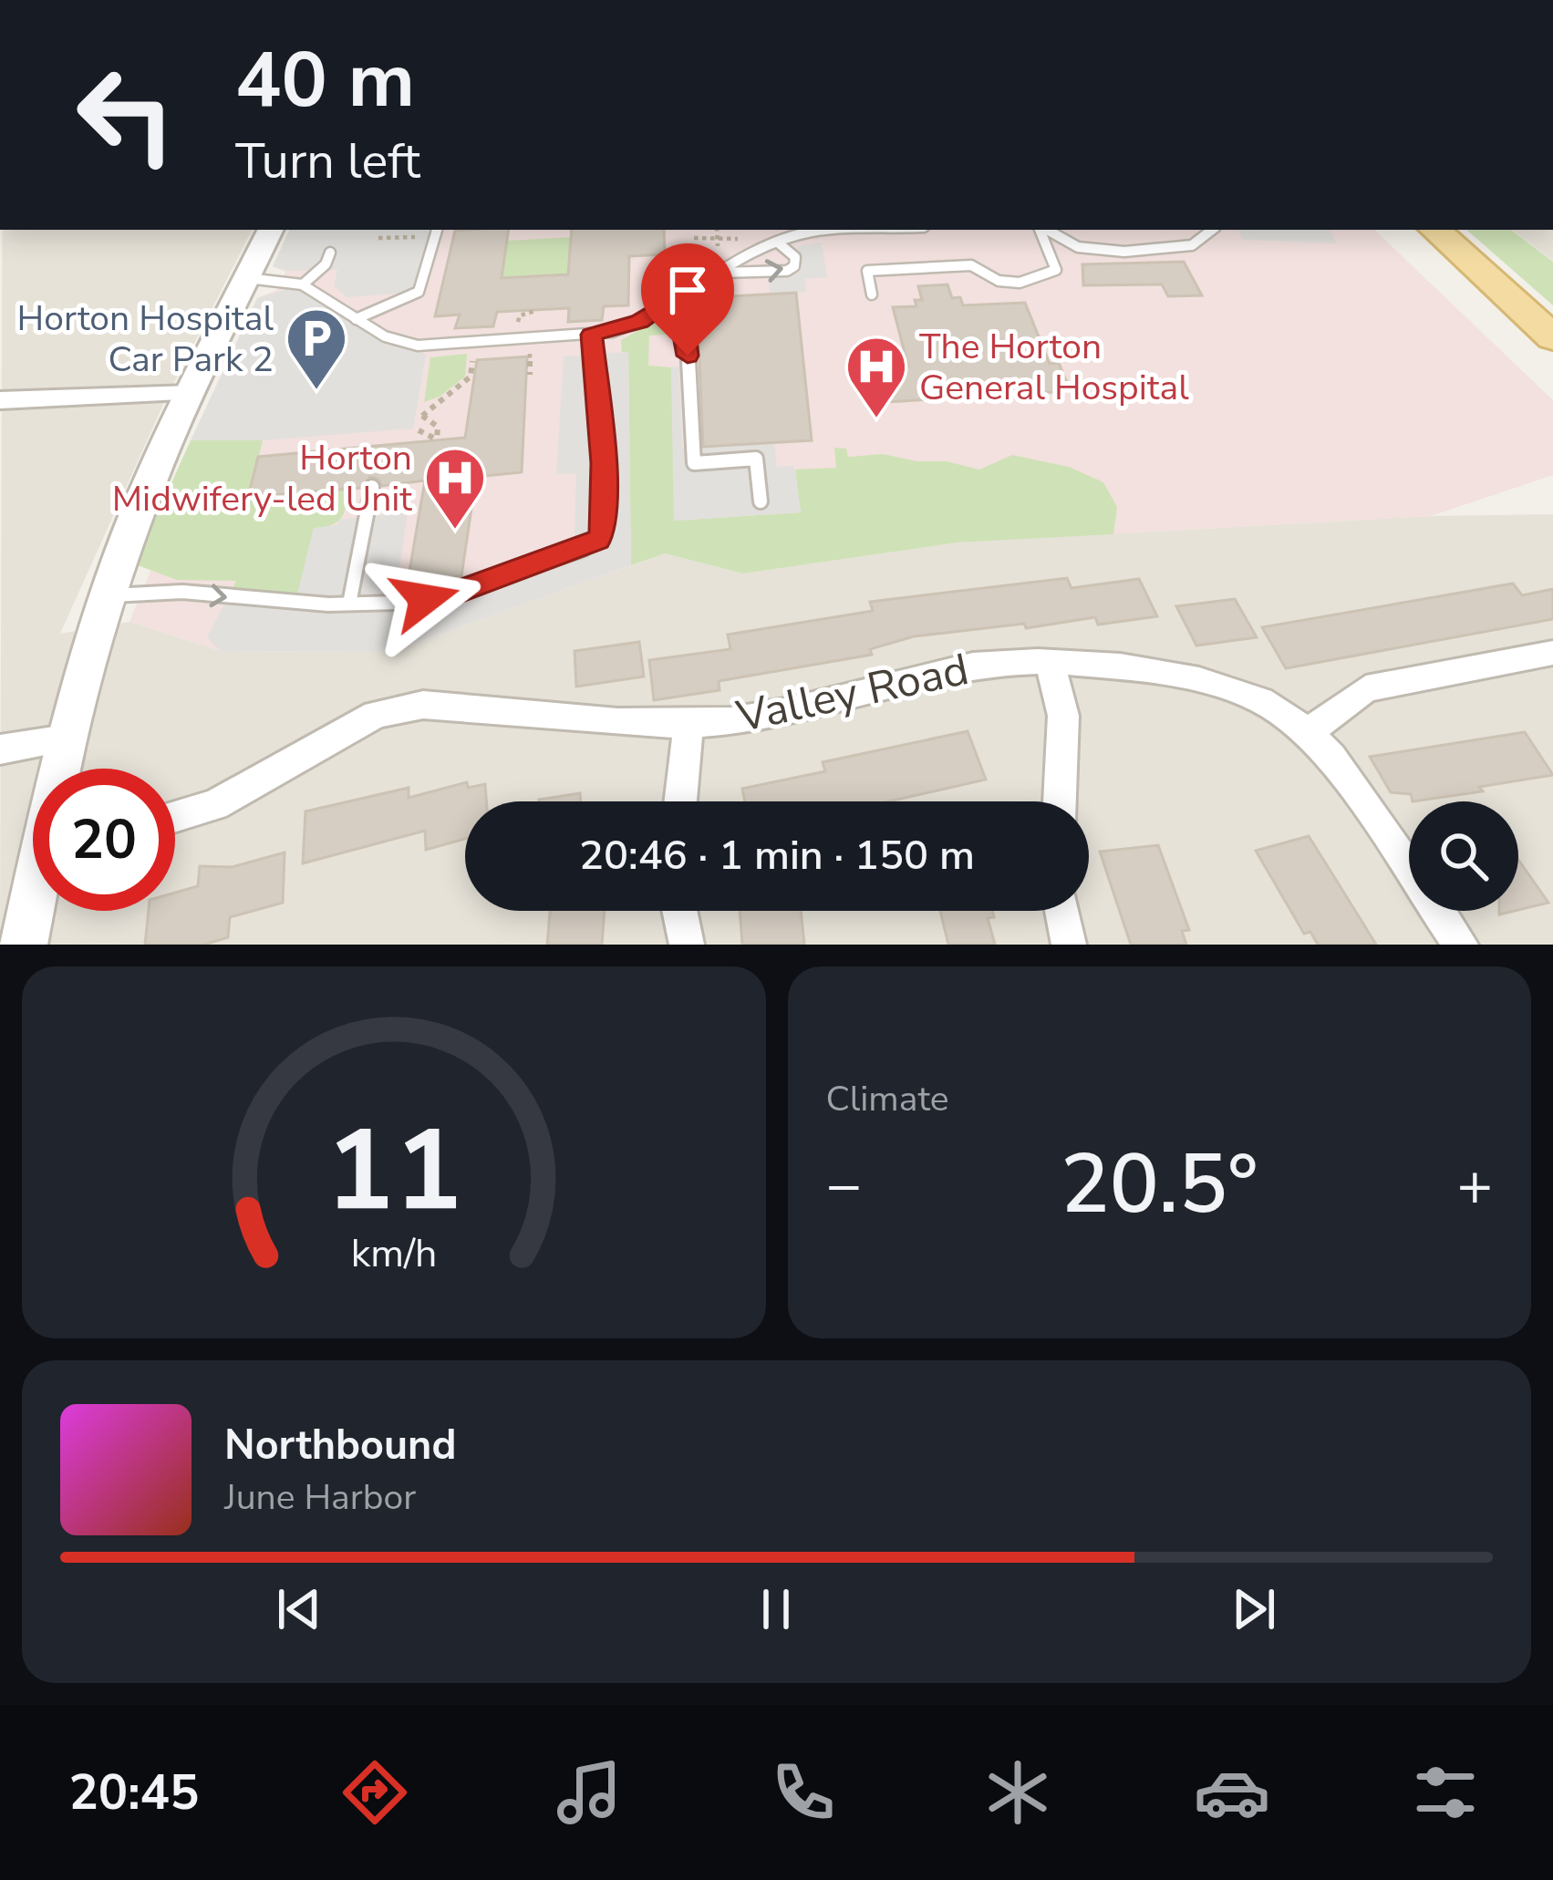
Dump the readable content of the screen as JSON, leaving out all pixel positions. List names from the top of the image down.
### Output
{
  "streets": {
    "street": ["Valley Road"]
  },
  "places": {
    "parking": ["Horton Hospital Car Park 2"],
    "hospital": ["The Horton General Hospital", "Horton Midwifery-led Unit"]
  },
  "page": {
    "turn": ["40 m", "Turn left"],
    "limit": "20",
    "trip": "20:46 · 1 min · 150 m",
    "tile": "Climate",
    "heat": ["−", "20.5°", "+"],
    "song": ["Northbound", "June Harbor"],
    "tabs": "20:45",
    "gauge": ["11", "km/h"]
  }
}
